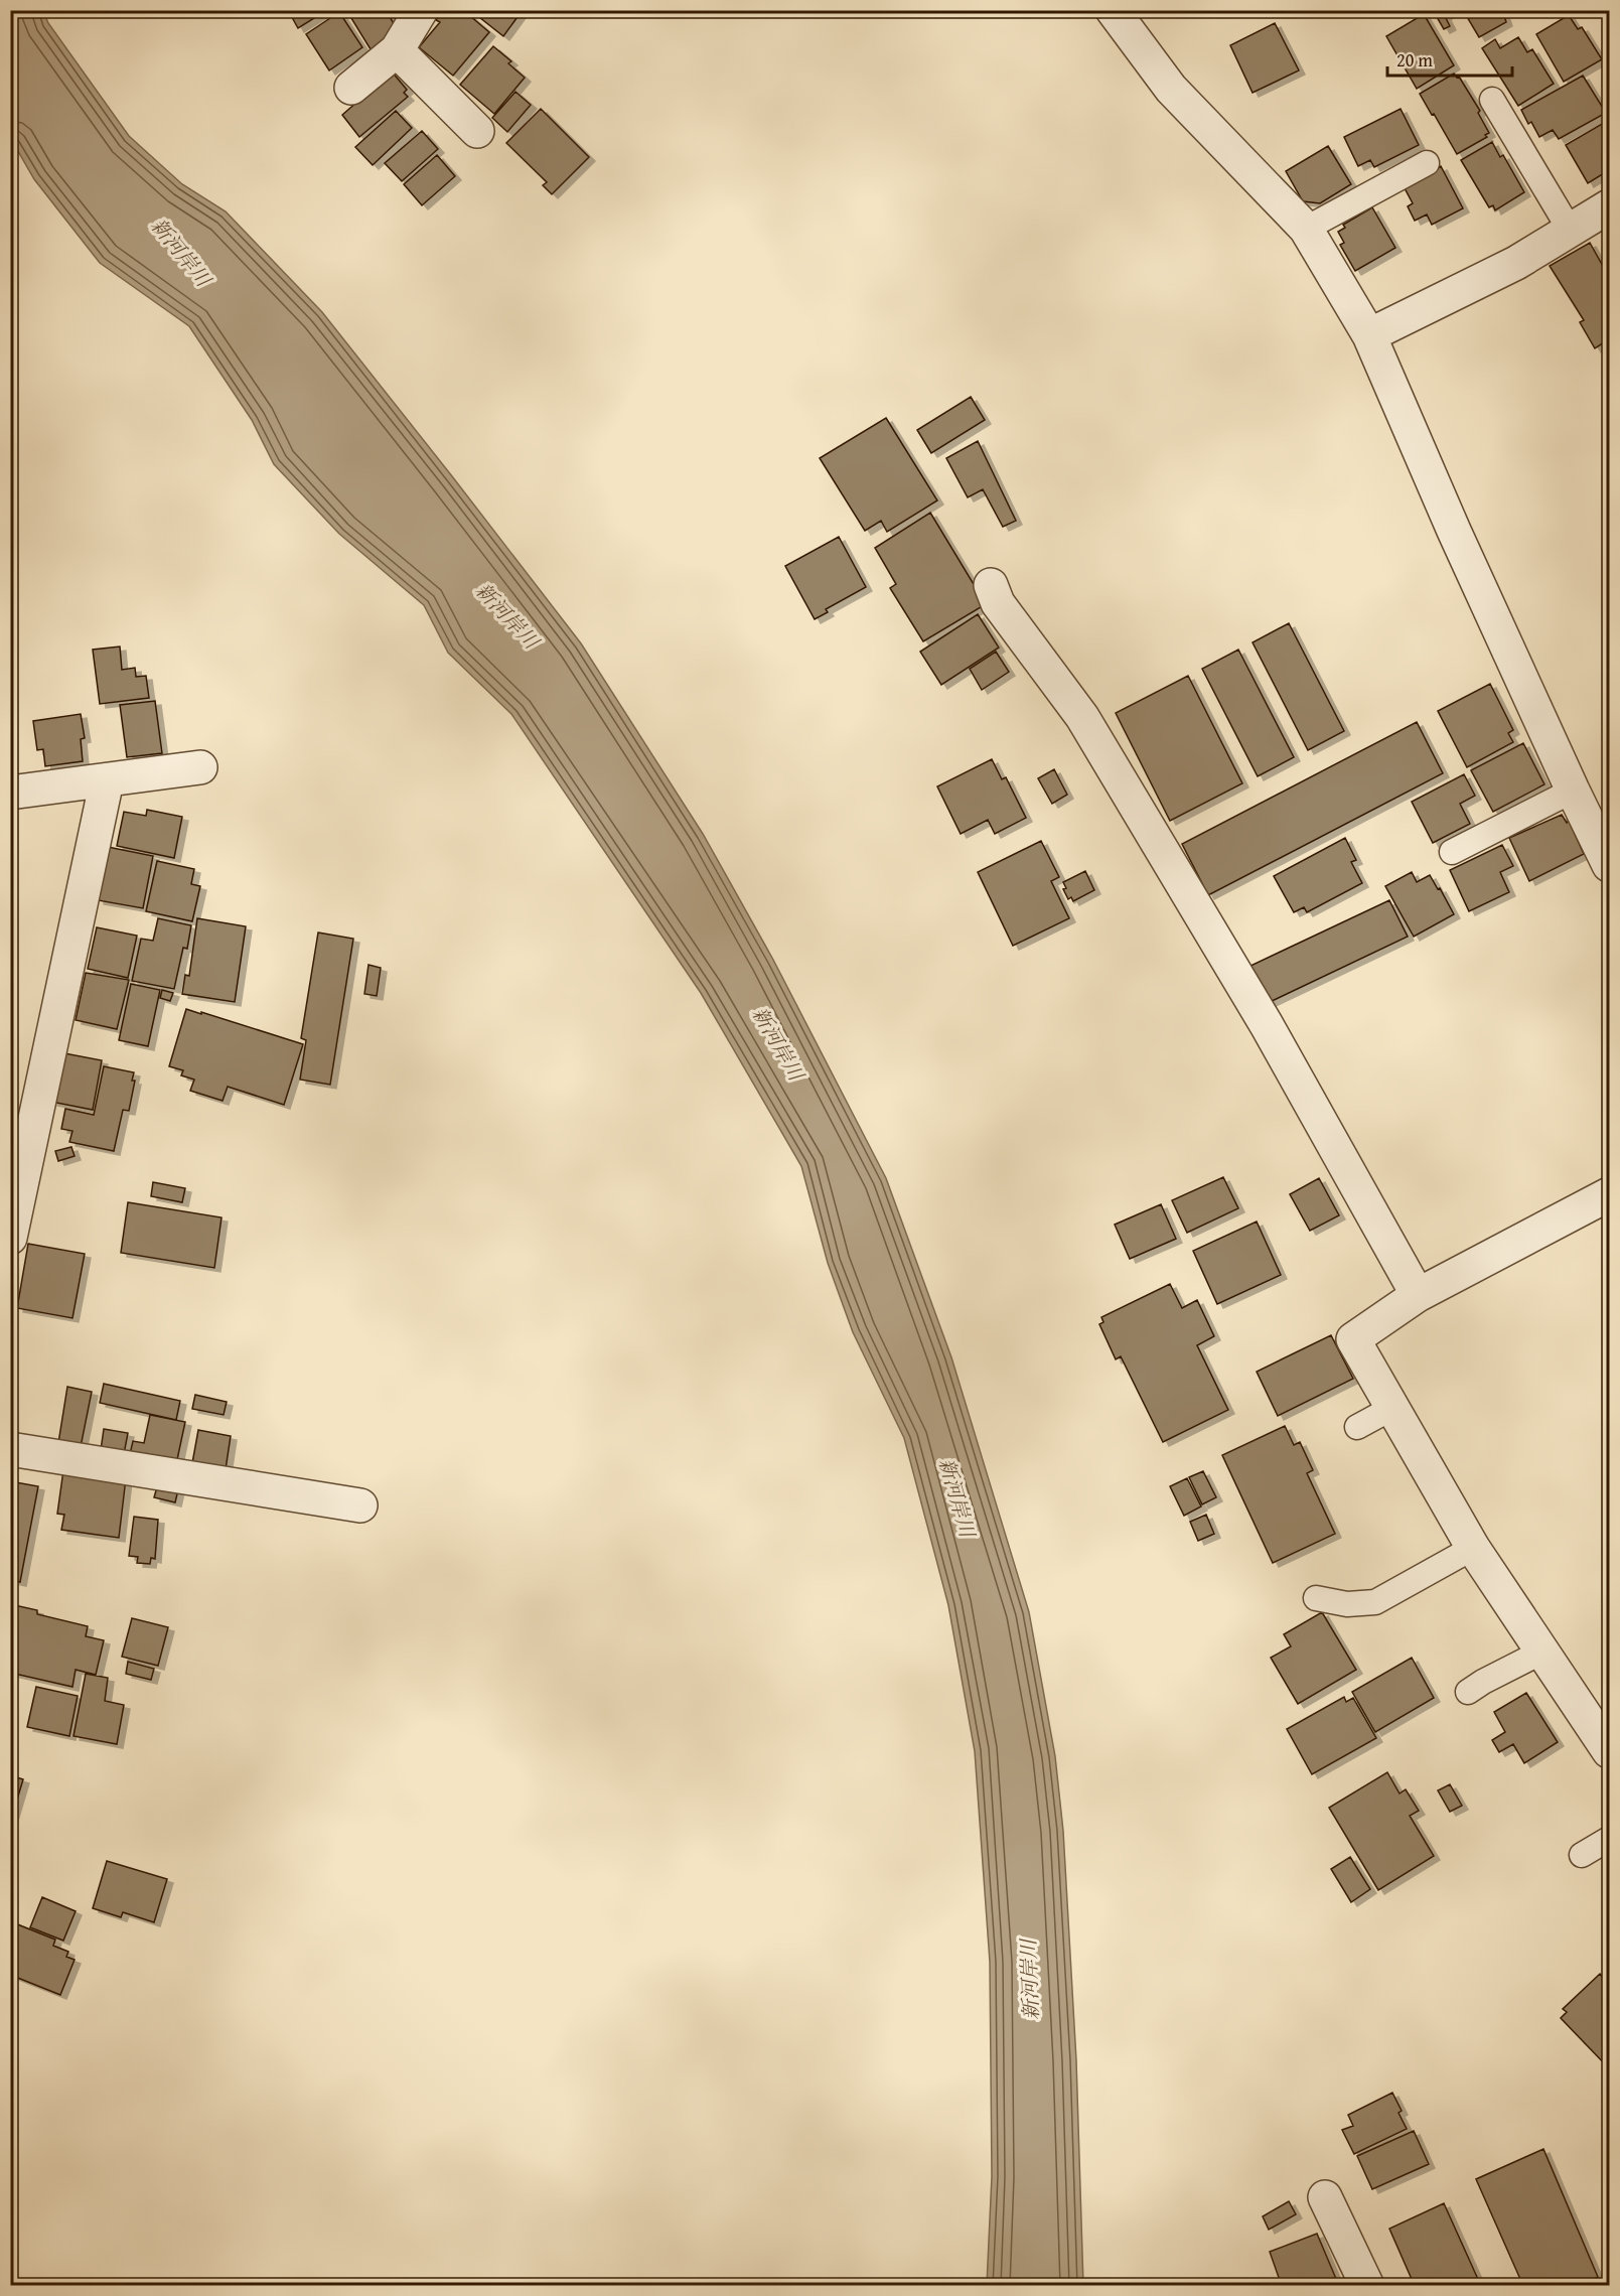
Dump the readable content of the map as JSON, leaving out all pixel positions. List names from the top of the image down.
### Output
{
  "water": ["新河岸川"],
  "scale_bar": "20 m"
}
